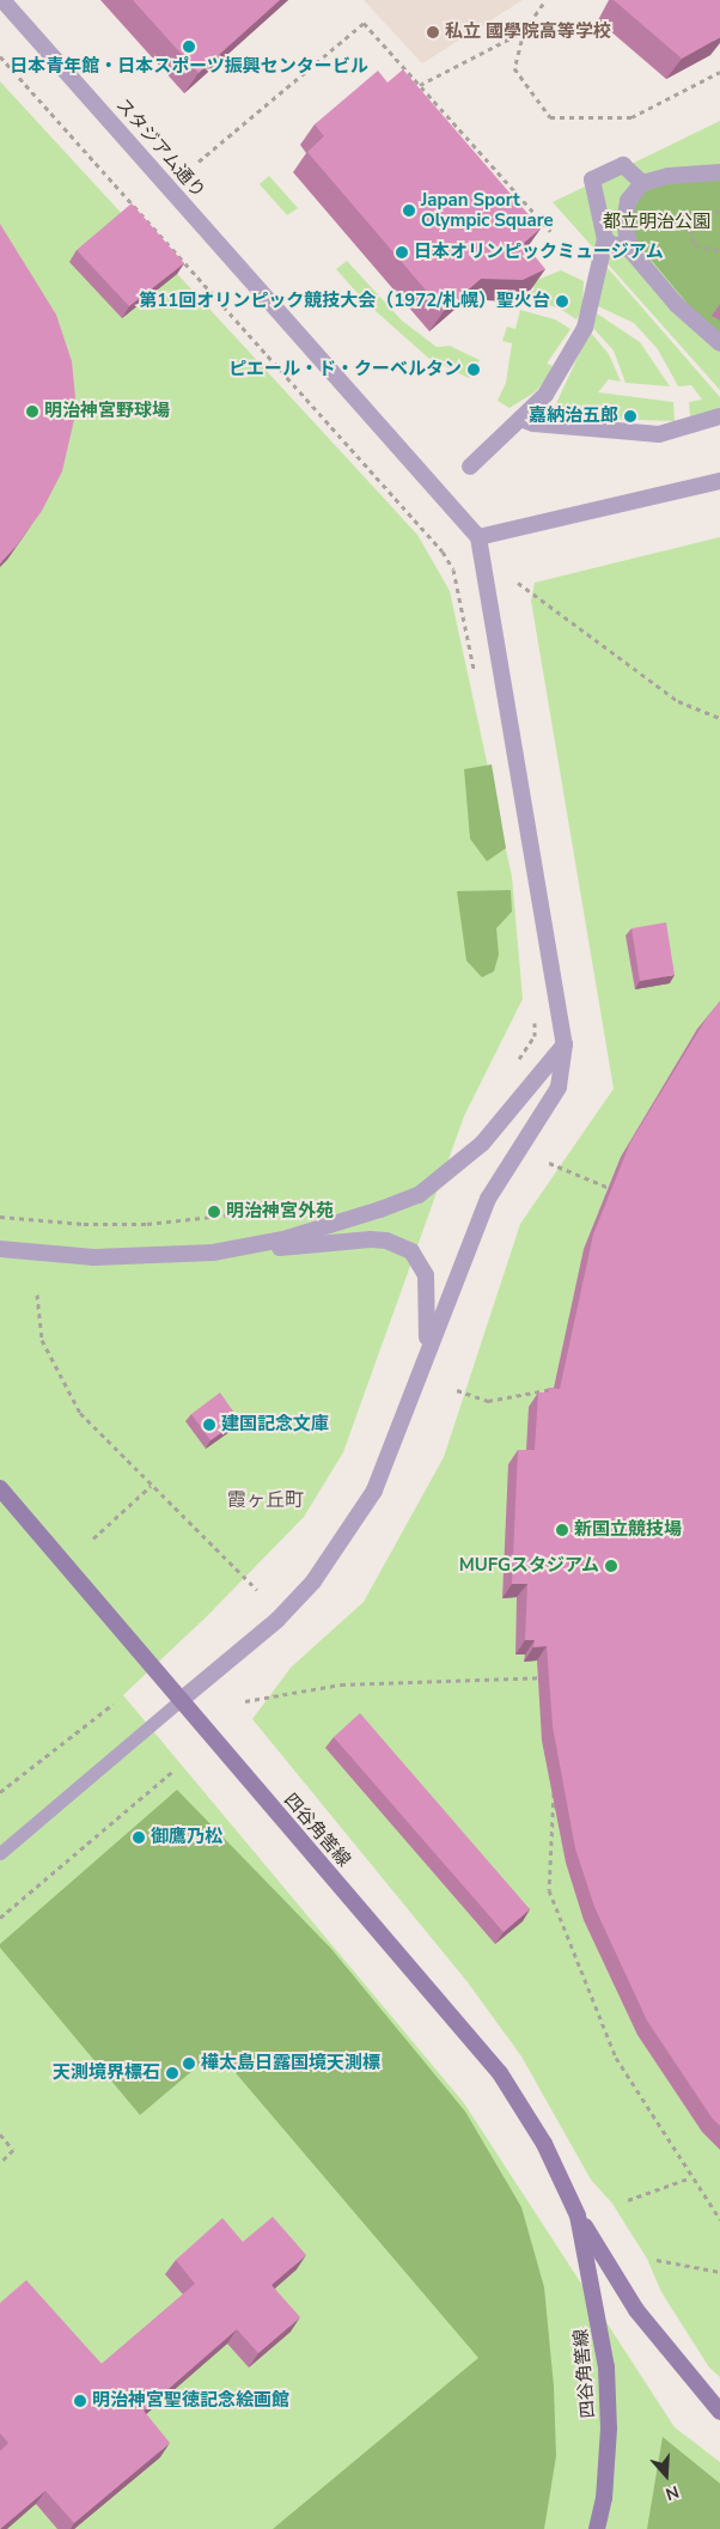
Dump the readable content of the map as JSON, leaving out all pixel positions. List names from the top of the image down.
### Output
{
  "streets": {
    "main road": ["四谷角筈線"],
    "street": ["スタジアム通り"]
  },
  "districts": ["霞ヶ丘町"],
  "parks": ["都立明治公園"],
  "places": [
    "私立 國學院高等学校",
    "日本青年館・日本スポーツ振興センタービル",
    "Japan Sport Olympic Square",
    "日本オリンピックミュージアム",
    "第11回オリンピック競技大会（1972/札幌）聖火台",
    "ピエール・ド・クーベルタン",
    "明治神宮野球場",
    "嘉納治五郎",
    "明治神宮外苑",
    "建国記念文庫",
    "新国立競技場",
    "MUFGスタジアム",
    "御鷹乃松",
    "樺太島日露国境天測標",
    "天測境界標石",
    "明治神宮聖徳記念絵画館"
  ],
  "north": "bottom"
}
